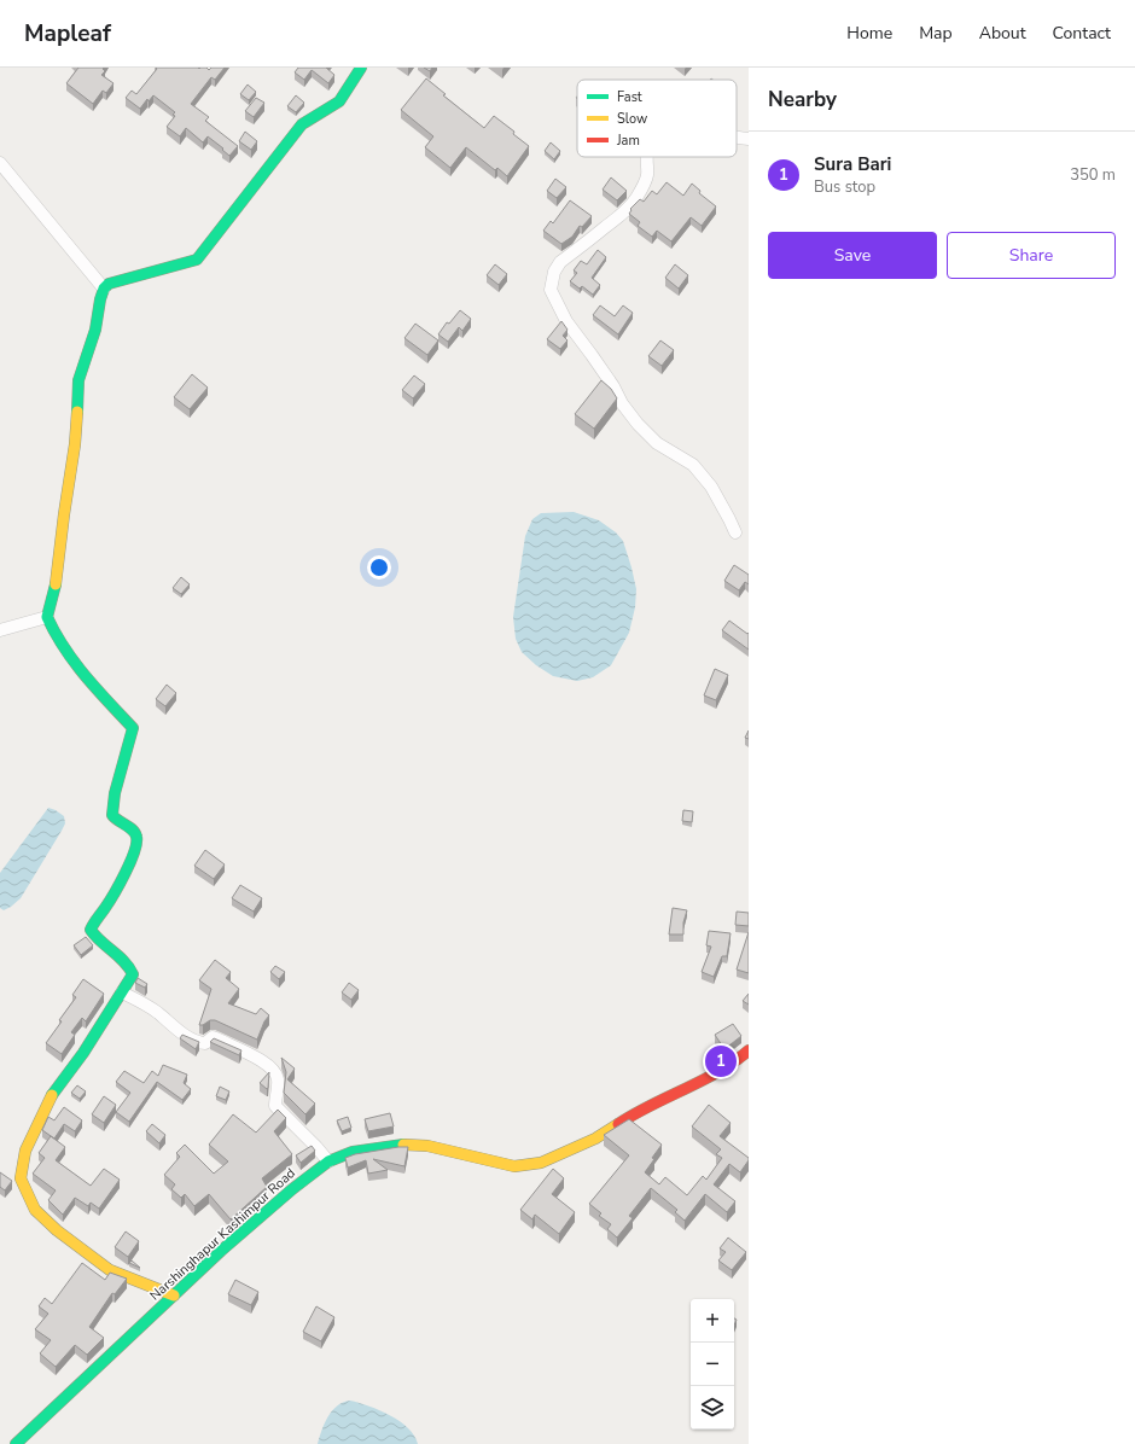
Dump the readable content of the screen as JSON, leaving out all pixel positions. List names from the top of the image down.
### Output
{
  "streets": {
    "street": ["Narshinghapur Kashimpur Road"]
  },
  "legend": ["Fast", "Slow", "Jam"],
  "page": {
    "header": "Mapleaf",
    "nav": [
      "Home",
      "Map",
      "About",
      "Contact"
    ],
    "heading": "Nearby",
    "list": [
      {
        "mark": "1",
        "name": "Sura Bari",
        "note": "Bus stop",
        "value": "350 m"
      }
    ],
    "buttons": ["Save", "Share"],
    "pins": "1",
    "map_buttons": ["+", "−"]
  }
}
